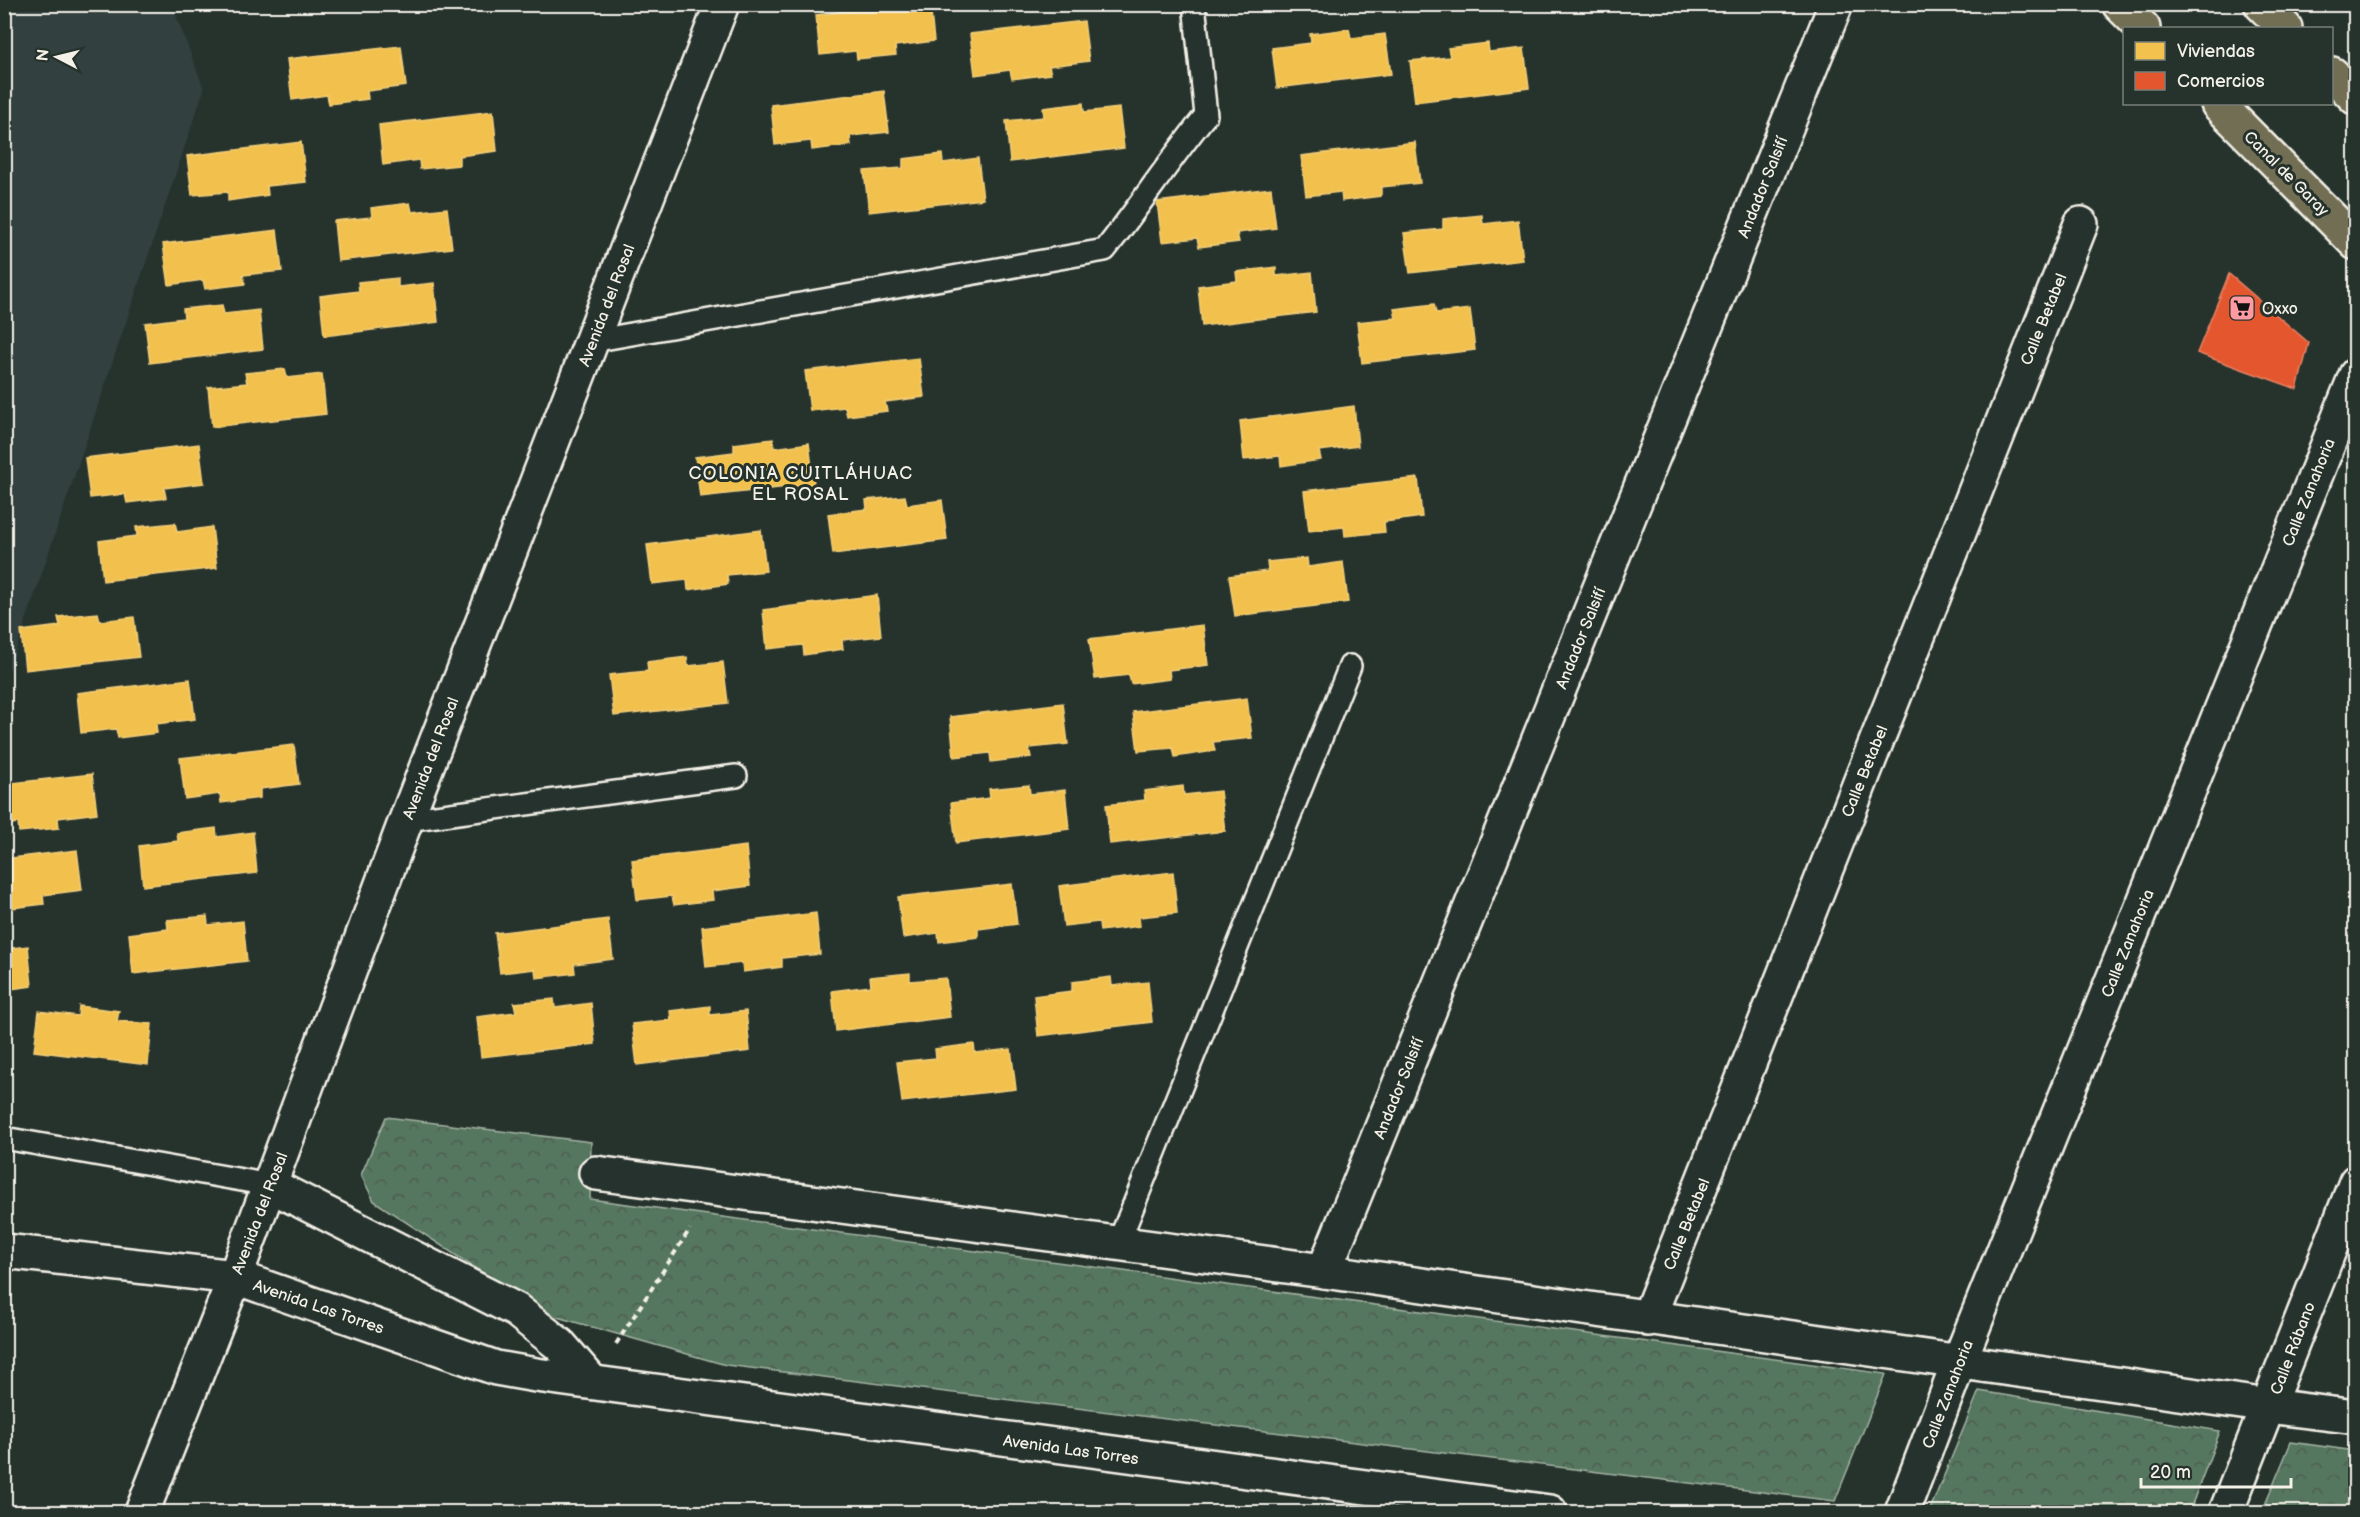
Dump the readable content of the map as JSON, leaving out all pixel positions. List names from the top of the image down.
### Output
{
  "streets": {
    "main road": ["Canal de Garay"],
    "street": [
      "Andador Salsifí",
      "Avenida del Rosal",
      "Calle Betabel",
      "Calle Zanahoria",
      "Avenida Las Torres",
      "Calle Rábano"
    ]
  },
  "crossings": [
    ["Avenida del Rosal", "Avenida Las Torres"]
  ],
  "districts": ["COLONIA CUITLÁHUAC EL ROSAL"],
  "places": {
    "supermarket": ["Oxxo"]
  },
  "legend": ["Viviendas", "Comercios"],
  "scale_bar": "20 m",
  "north": "left"
}
